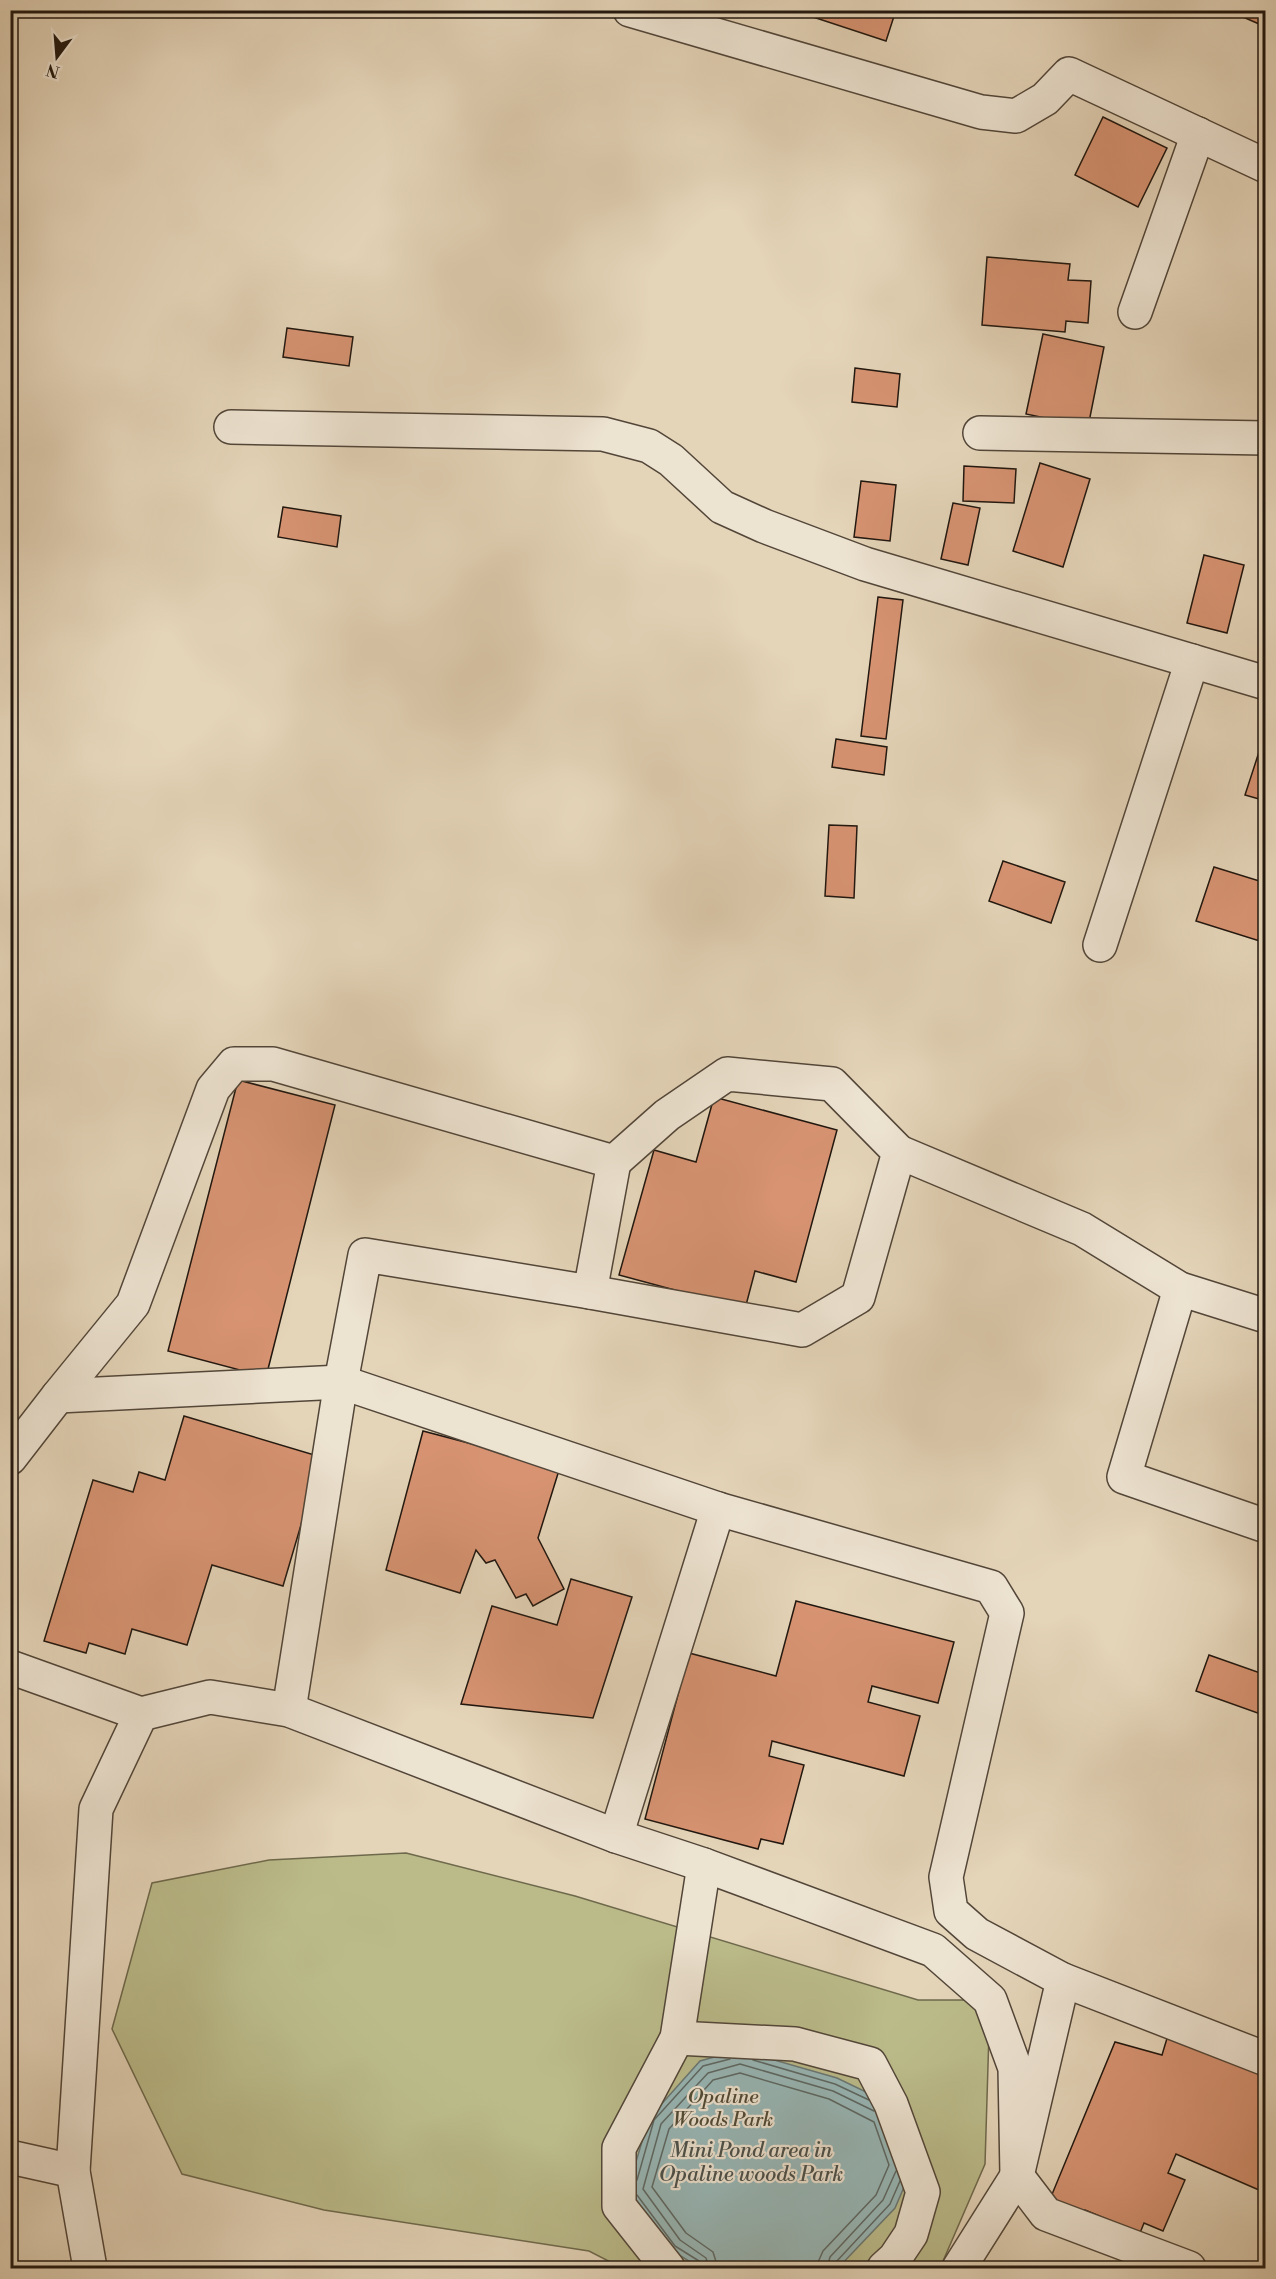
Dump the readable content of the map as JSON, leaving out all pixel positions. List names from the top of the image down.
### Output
{
  "water": ["Mini Pond area in Opaline woods Park"],
  "parks": ["Opaline Woods Park"],
  "north": "bottom"
}
